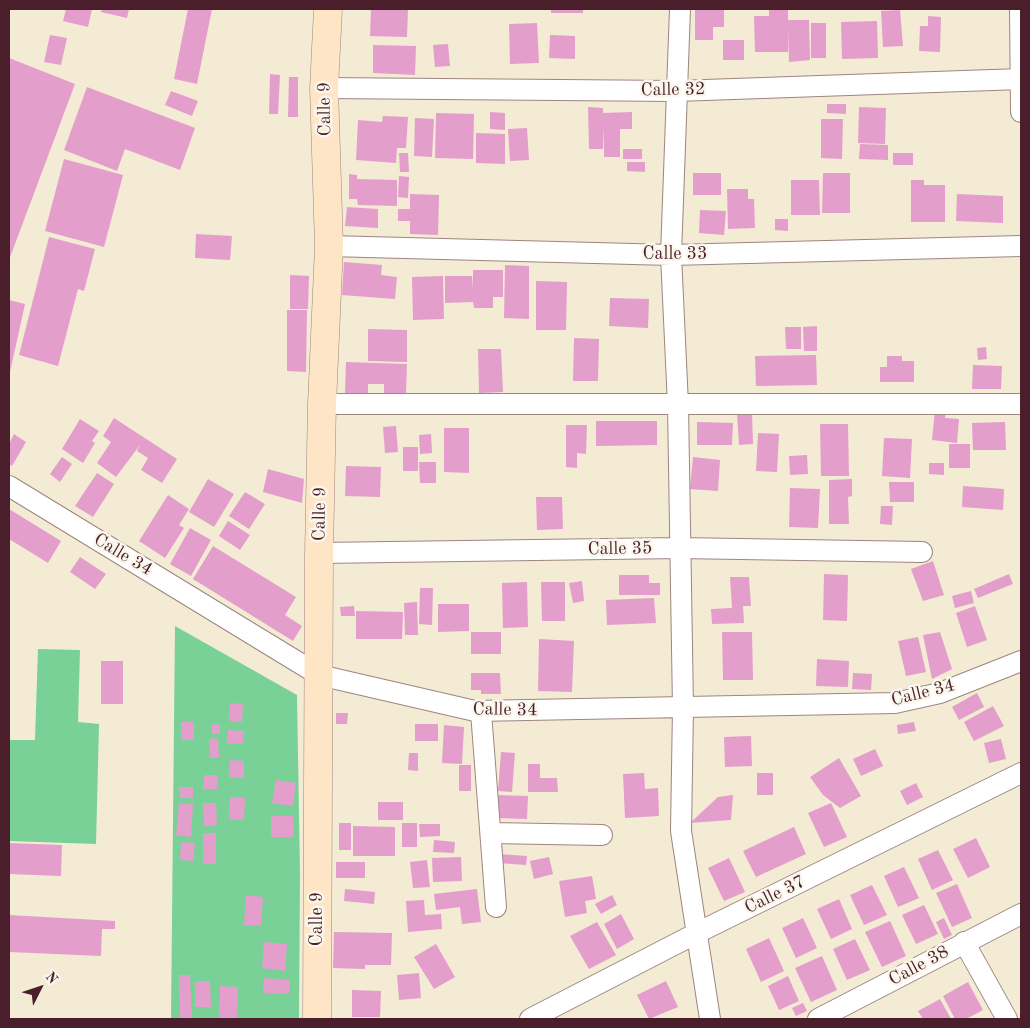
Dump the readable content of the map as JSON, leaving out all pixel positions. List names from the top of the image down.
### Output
{
  "streets": {
    "street": [
      "Calle 32",
      "Calle 9",
      "Calle 33",
      "Calle 35",
      "Calle 34",
      "Calle 37",
      "Calle 38"
    ]
  },
  "crossings": [
    ["Calle 32", "Calle 9"],
    ["Calle 9", "Calle 33"],
    ["Calle 9", "Calle 35"],
    ["Calle 9", "Calle 34"]
  ],
  "north": "top right"
}
